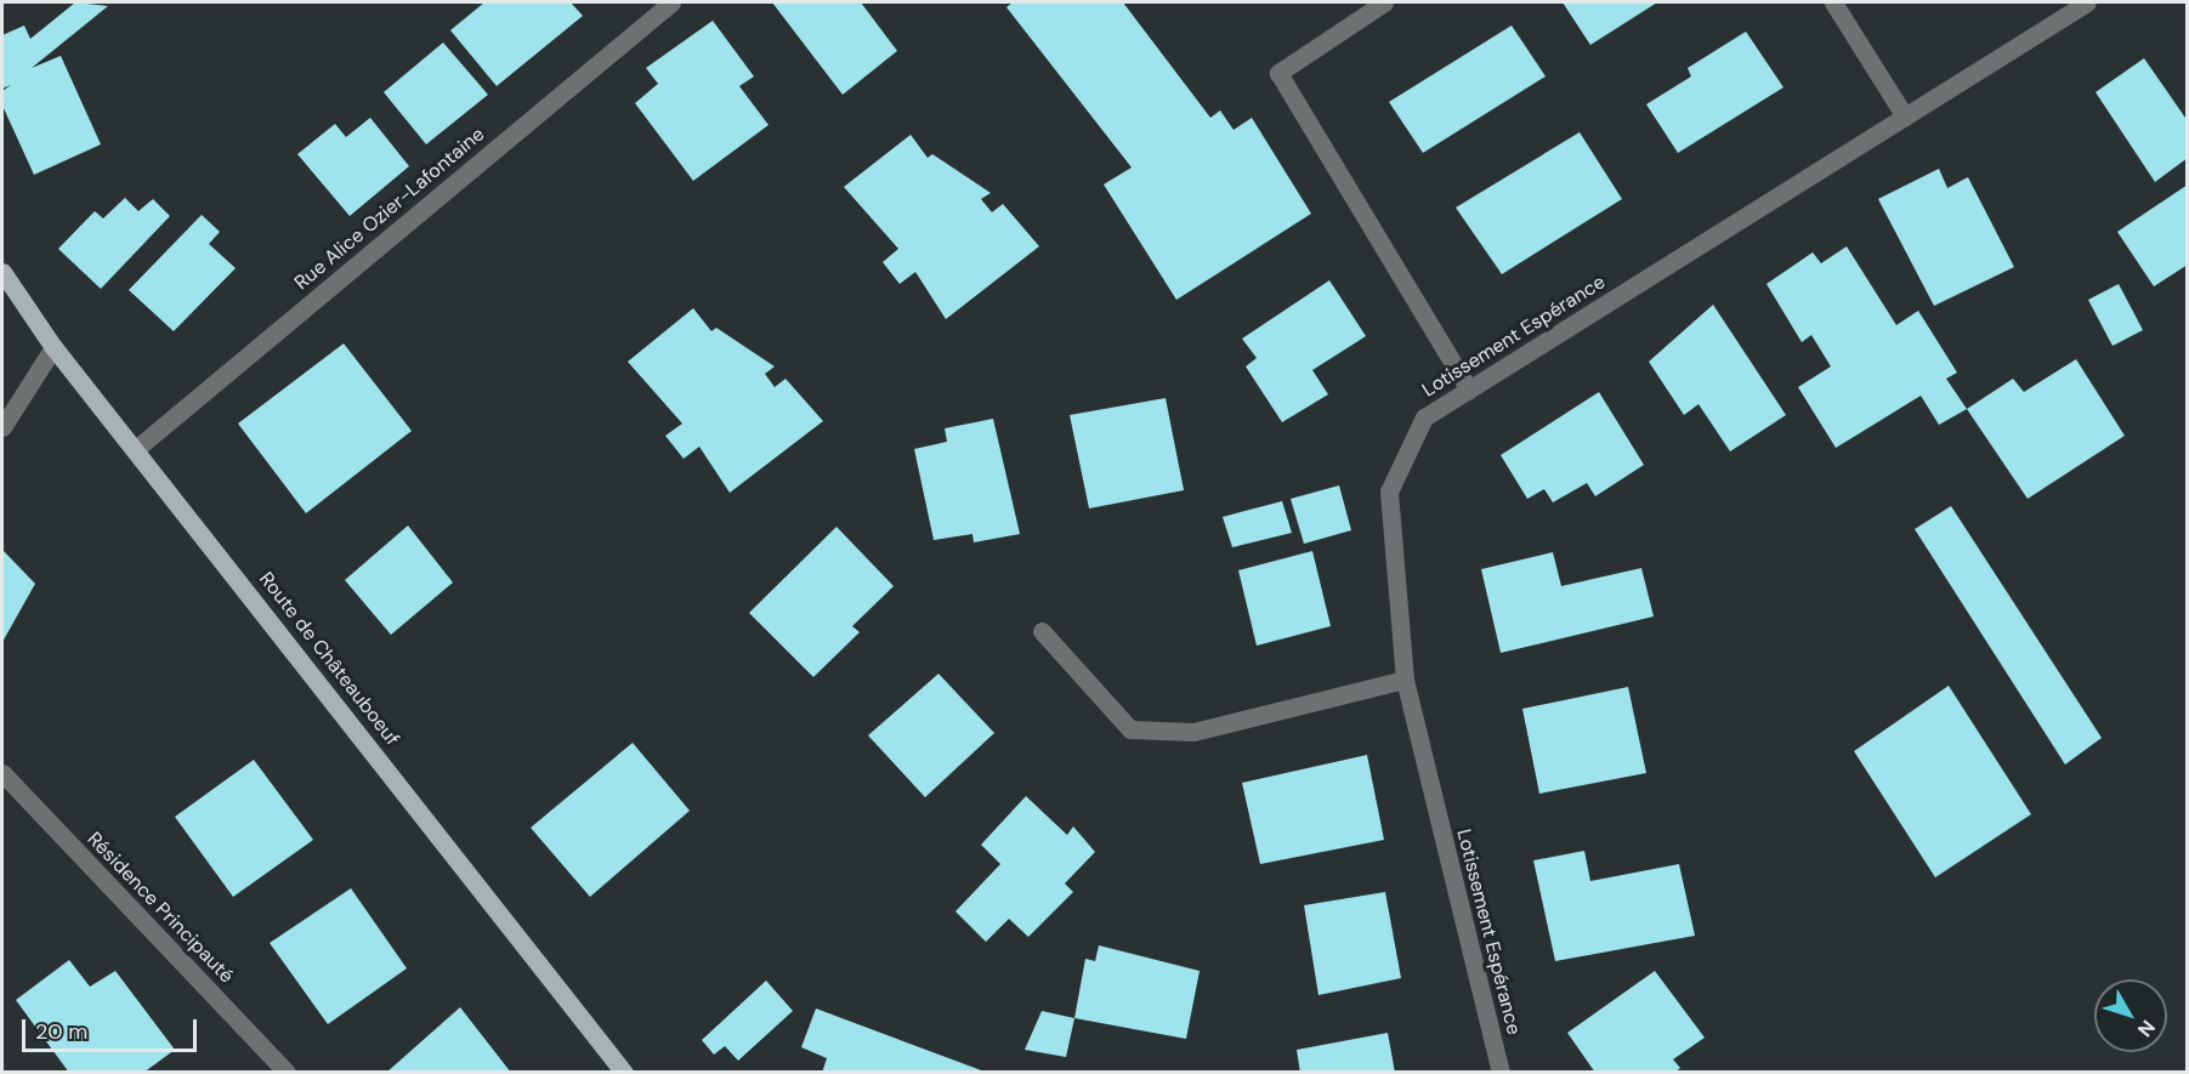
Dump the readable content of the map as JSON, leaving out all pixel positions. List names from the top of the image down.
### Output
{
  "streets": {
    "main road": ["Route de Châteauboeuf"],
    "street": ["Rue Alice Ozier-Lafontaine", "Lotissement Espérance", "Résidence Principauté"]
  },
  "crossings": [
    ["Rue Alice Ozier-Lafontaine", "Route de Châteauboeuf"]
  ],
  "scale_bar": "20 m",
  "north": "bottom right"
}
